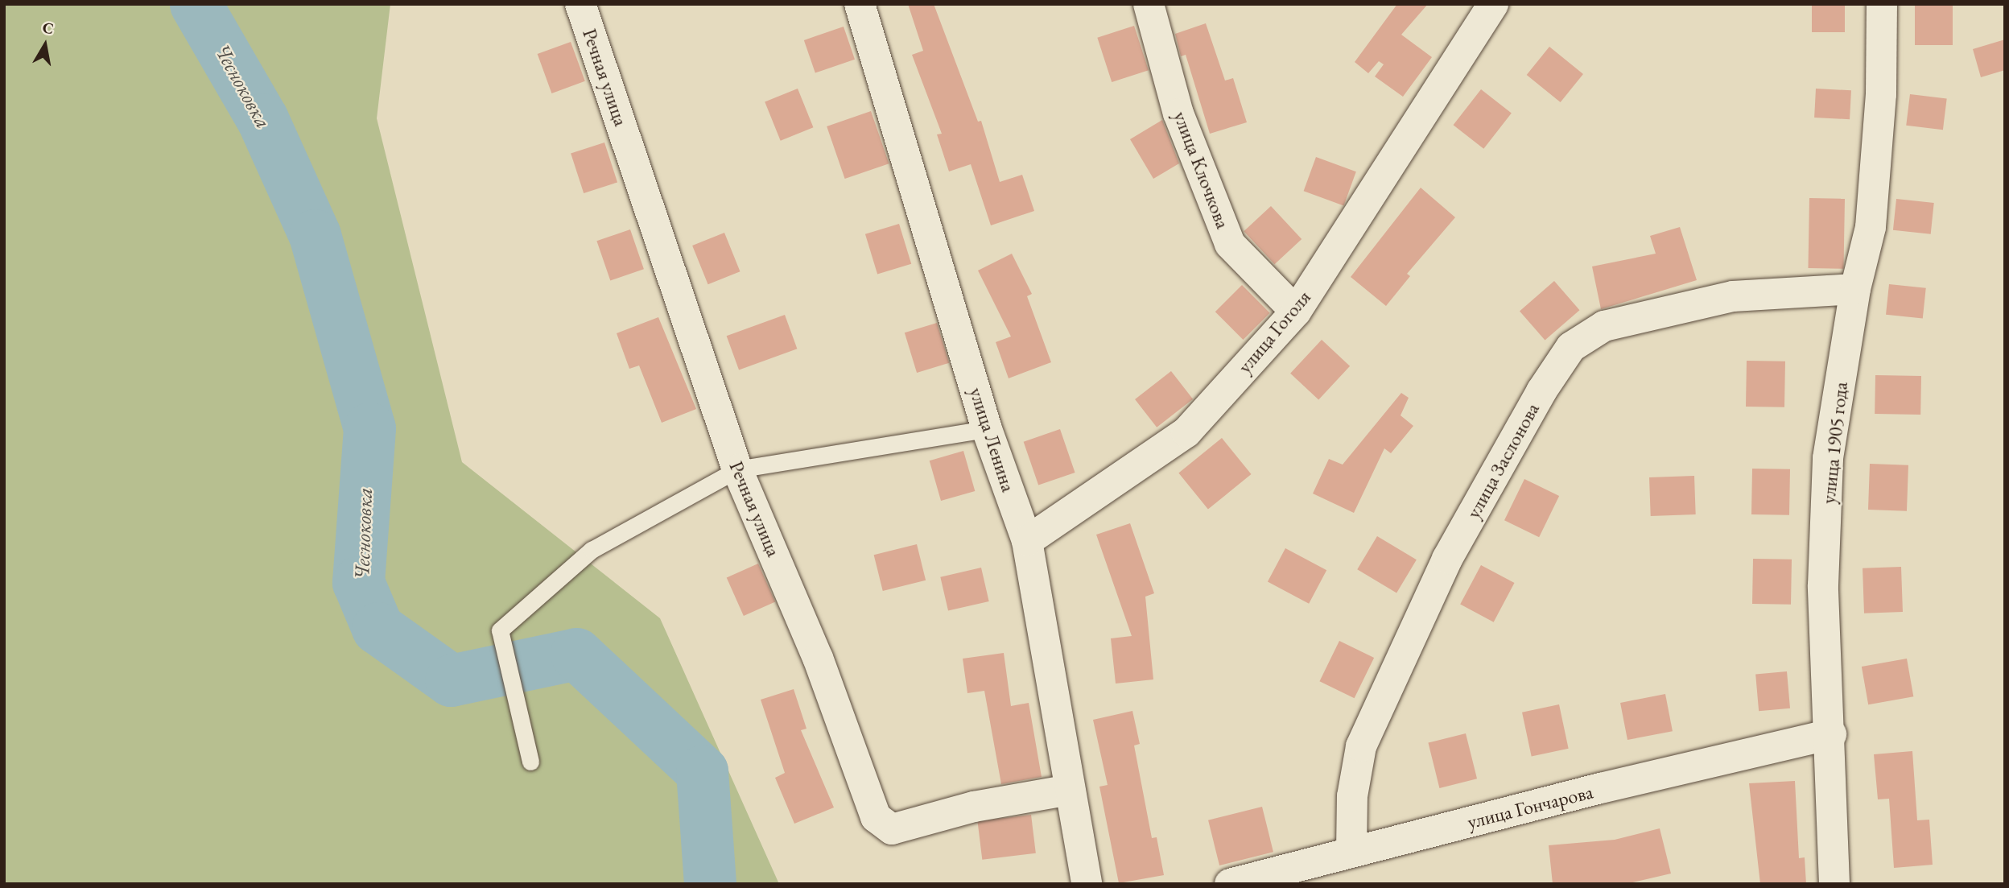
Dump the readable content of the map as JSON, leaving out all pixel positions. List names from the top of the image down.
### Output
{
  "streets": {
    "street": [
      "Речная улица",
      "улица Клочкова",
      "улица Гоголя",
      "улица Ленина",
      "улица 1905 года",
      "улица Заслонова",
      "улица Гончарова"
    ]
  },
  "crossings": [
    ["Речная улица", "улица Ленина"],
    ["улица Клочкова", "улица Гоголя"],
    ["улица Гоголя", "улица Ленина"],
    ["улица 1905 года", "улица Заслонова"],
    ["улица 1905 года", "улица Гончарова"],
    ["улица Заслонова", "улица Гончарова"]
  ],
  "water": ["Чесноковка"],
  "north": "top"
}
